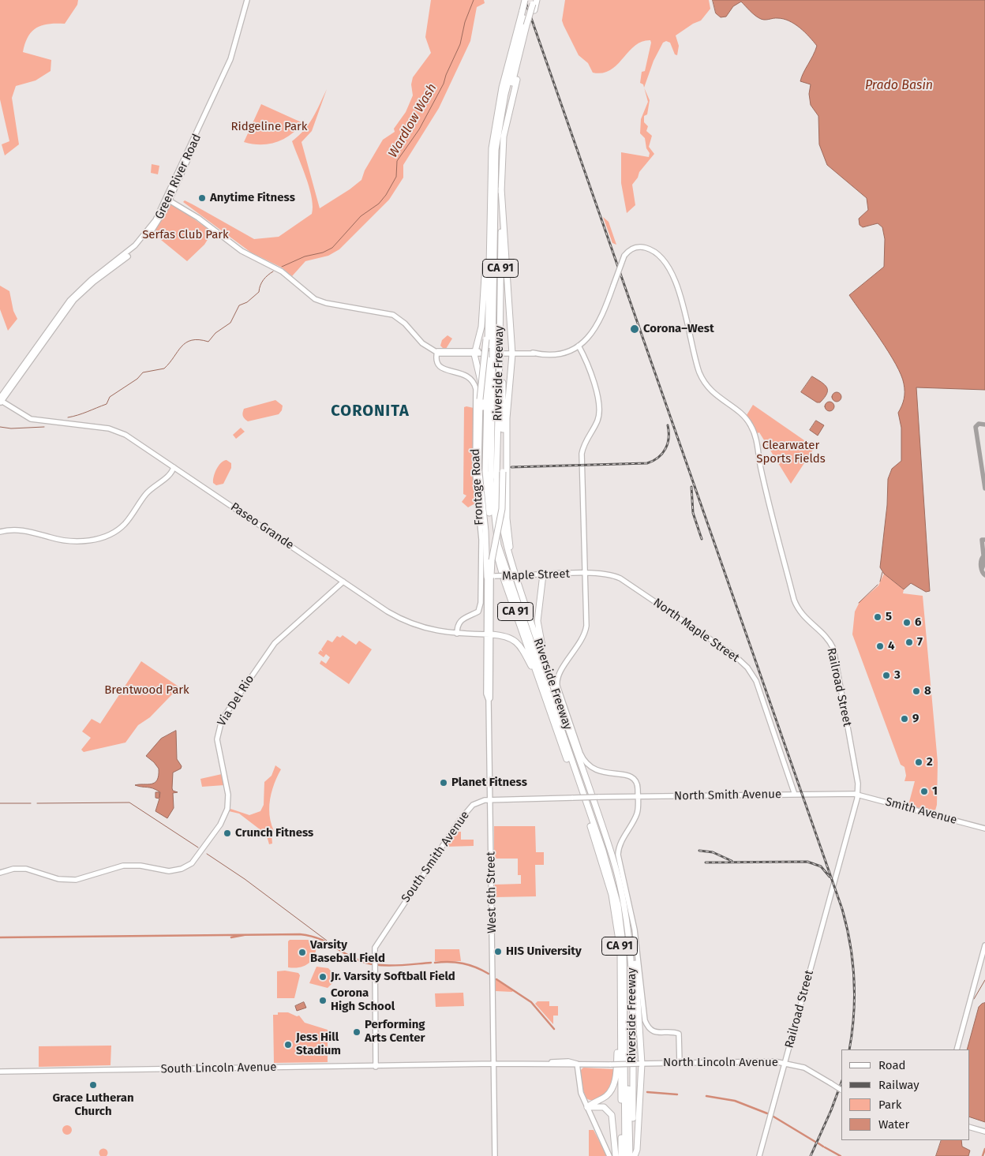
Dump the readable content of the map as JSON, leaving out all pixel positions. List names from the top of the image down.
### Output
{
  "streets": {
    "highway": ["CA 91", "Riverside Freeway"],
    "main road": [
      "Green River Road",
      "Frontage Road",
      "Paseo Grande",
      "Maple Street",
      "North Maple Street",
      "Railroad Street",
      "Via Del Rio",
      "North Smith Avenue",
      "Smith Avenue",
      "South Smith Avenue",
      "West 6th Street",
      "North Lincoln Avenue",
      "South Lincoln Avenue"
    ]
  },
  "crossings": [
    ["Green River Road", "Paseo Grande"],
    ["Frontage Road", "Paseo Grande"],
    ["Paseo Grande", "Via Del Rio"],
    ["Paseo Grande", "West 6th Street"],
    ["Maple Street", "North Maple Street"],
    ["Maple Street", "West 6th Street"],
    ["North Maple Street", "North Smith Avenue"],
    ["Railroad Street", "North Smith Avenue"],
    ["Railroad Street", "Smith Avenue"],
    ["Railroad Street", "North Lincoln Avenue"],
    ["North Smith Avenue", "Smith Avenue"],
    ["North Smith Avenue", "South Smith Avenue"],
    ["South Smith Avenue", "West 6th Street"],
    ["South Smith Avenue", "South Lincoln Avenue"],
    ["West 6th Street", "South Lincoln Avenue"],
    ["North Lincoln Avenue", "South Lincoln Avenue"]
  ],
  "districts": ["CORONITA"],
  "water": ["Prado Basin", "Wardlow Wash"],
  "parks": [
    "Ridgeline Park",
    "Serfas Club Park",
    "Clearwater Sports Fields",
    "Brentwood Park"
  ],
  "places": [
    "Anytime Fitness",
    "Corona–West",
    "5",
    "6",
    "7",
    "4",
    "3",
    "8",
    "9",
    "2",
    "Planet Fitness",
    "1",
    "Crunch Fitness",
    "HIS University",
    "Varsity Baseball Field",
    "Jr. Varsity Softball Field",
    "Corona High School",
    "Performing Arts Center",
    "Jess Hill Stadium",
    "Grace Lutheran Church"
  ],
  "legend": [
    "Road",
    "Railway",
    "Park",
    "Water"
  ]
}
